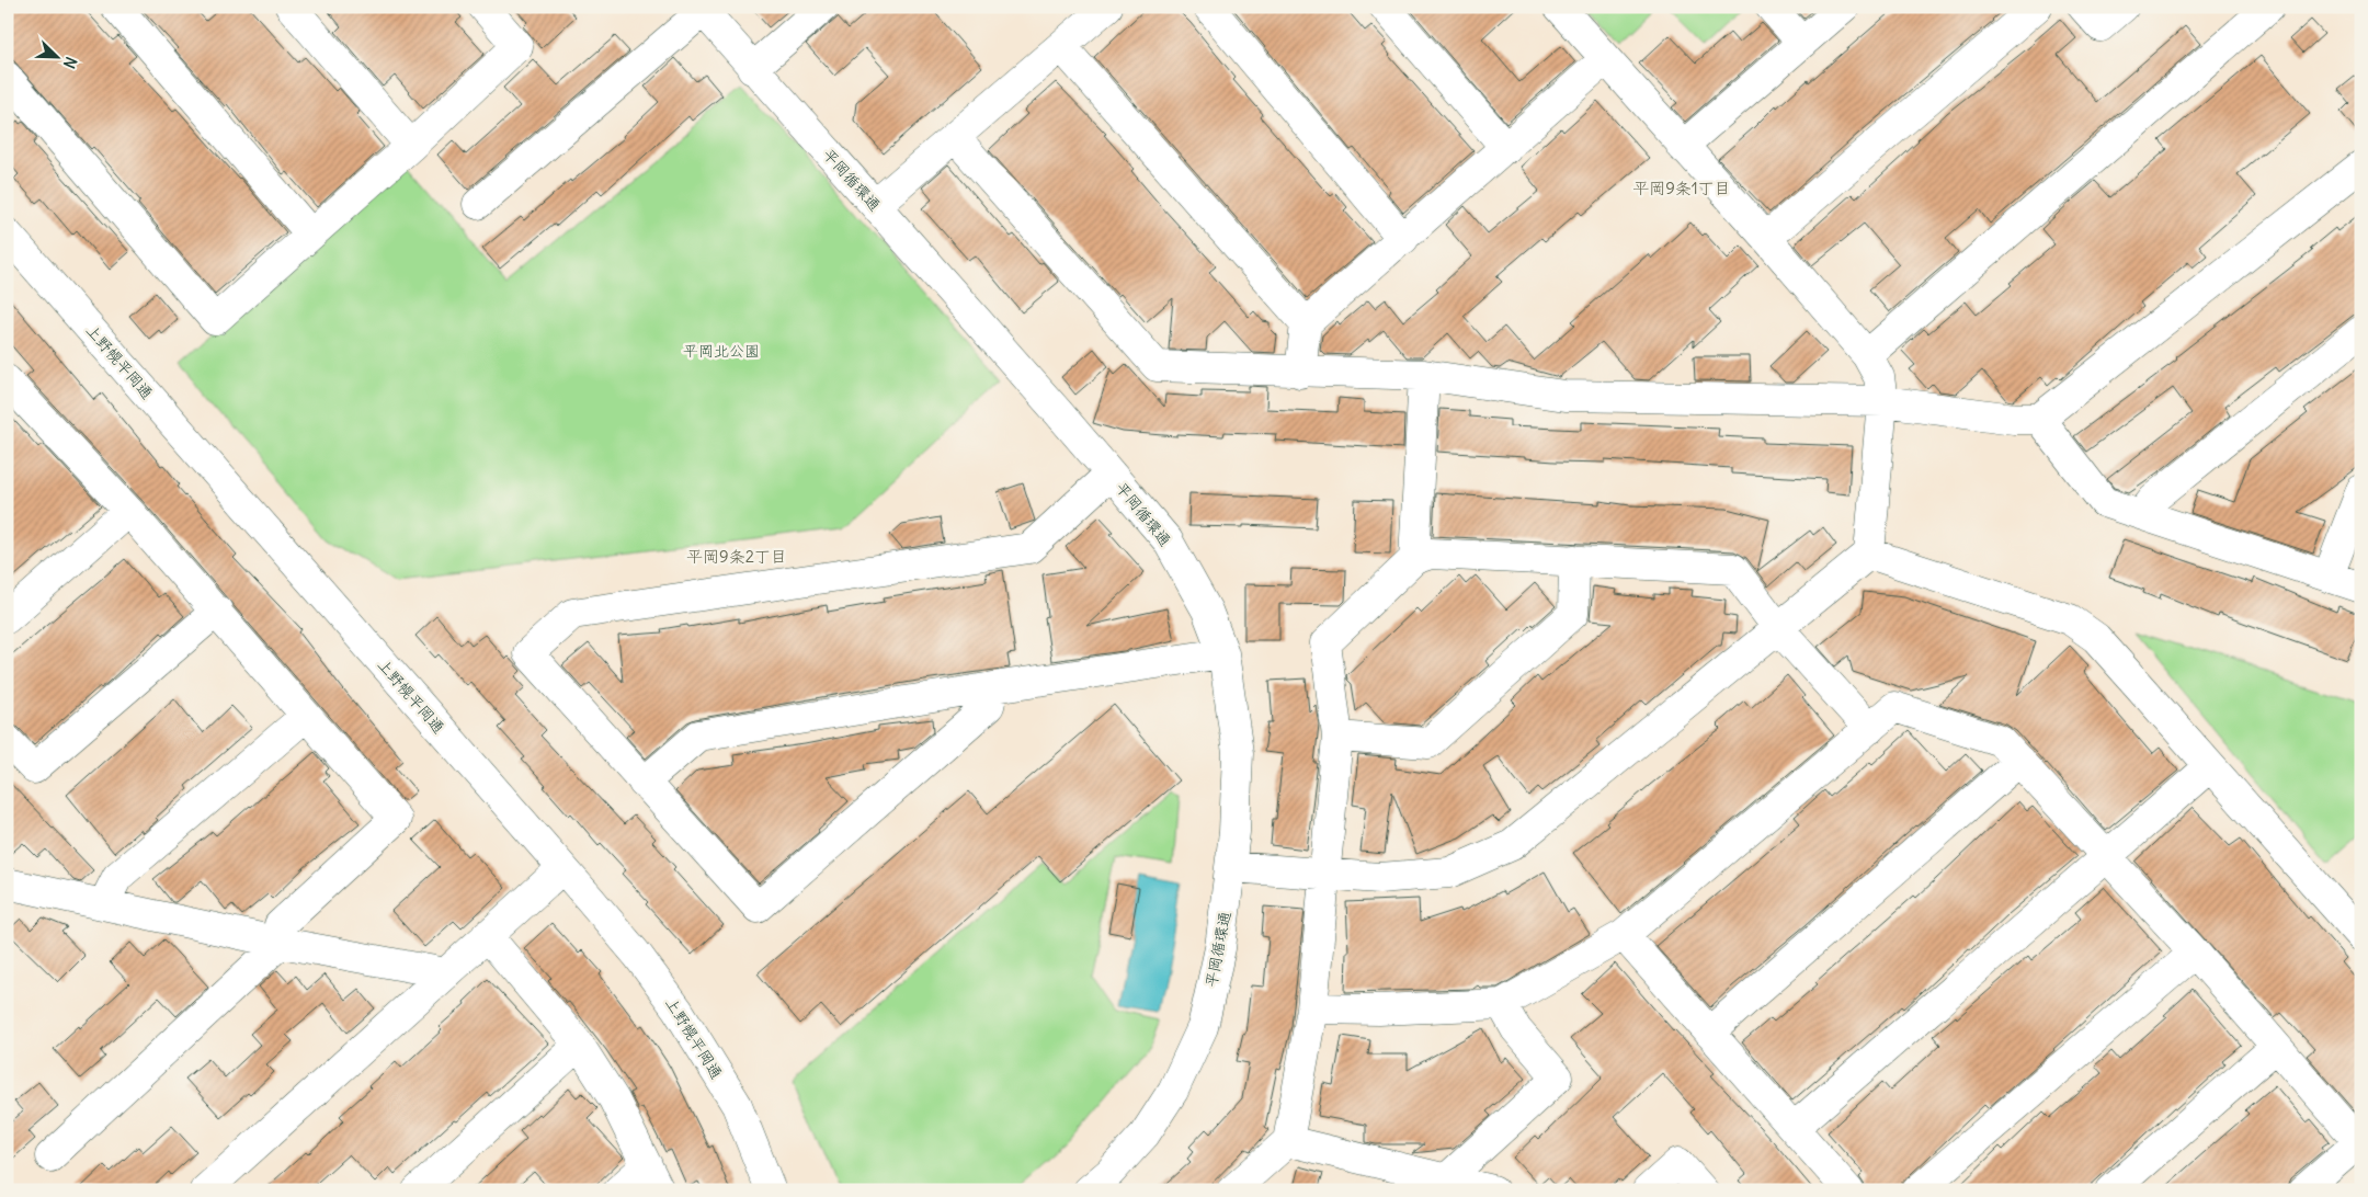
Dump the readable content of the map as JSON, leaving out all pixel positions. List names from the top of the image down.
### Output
{
  "streets": {
    "street": ["平岡循環通", "上野幌平岡通"]
  },
  "districts": ["平岡9条1丁目", "平岡9条2丁目"],
  "parks": ["平岡北公園"],
  "north": "bottom right"
}
